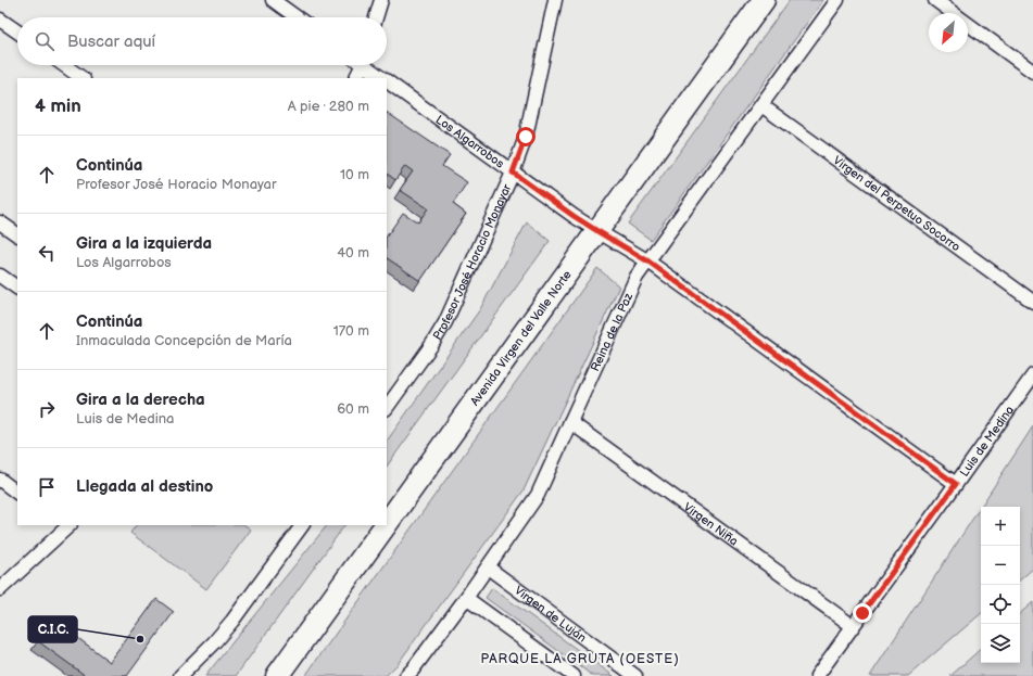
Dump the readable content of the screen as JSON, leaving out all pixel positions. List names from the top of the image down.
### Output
{
  "streets": {
    "main road": ["Avenida Virgen del Valle Norte"],
    "street": [
      "Los Algarrobos",
      "Virgen del Perpetuo Socorro",
      "Profesor José Horacio Monayar",
      "Reina de la Paz",
      "Luis de Medina",
      "Virgen Niña",
      "Virgen de Luján"
    ]
  },
  "crossings": [
    ["Los Algarrobos", "Profesor José Horacio Monayar"],
    ["Los Algarrobos", "Reina de la Paz"],
    ["Los Algarrobos", "Avenida Virgen del Valle Norte"],
    ["Los Algarrobos", "Luis de Medina"],
    ["Virgen del Perpetuo Socorro", "Reina de la Paz"],
    ["Reina de la Paz", "Virgen Niña"],
    ["Reina de la Paz", "Virgen de Luján"],
    ["Luis de Medina", "Virgen Niña"]
  ],
  "districts": ["PARQUE LA GRUTA (OESTE)"],
  "places": ["C.I.C."],
  "north": "bottom left",
  "page": {
    "search": "Buscar aquí",
    "heading": ["4 min", "A pie · 280 m"],
    "list": [
      ["Continúa", "Profesor José Horacio Monayar", "10 m"],
      ["Gira a la izquierda", "Los Algarrobos", "40 m"],
      ["Continúa", "Inmaculada Concepción de María", "170 m"],
      ["Gira a la derecha", "Luis de Medina", "60 m"],
      "Llegada al destino"
    ],
    "map_buttons": ["+", "−"]
  }
}
